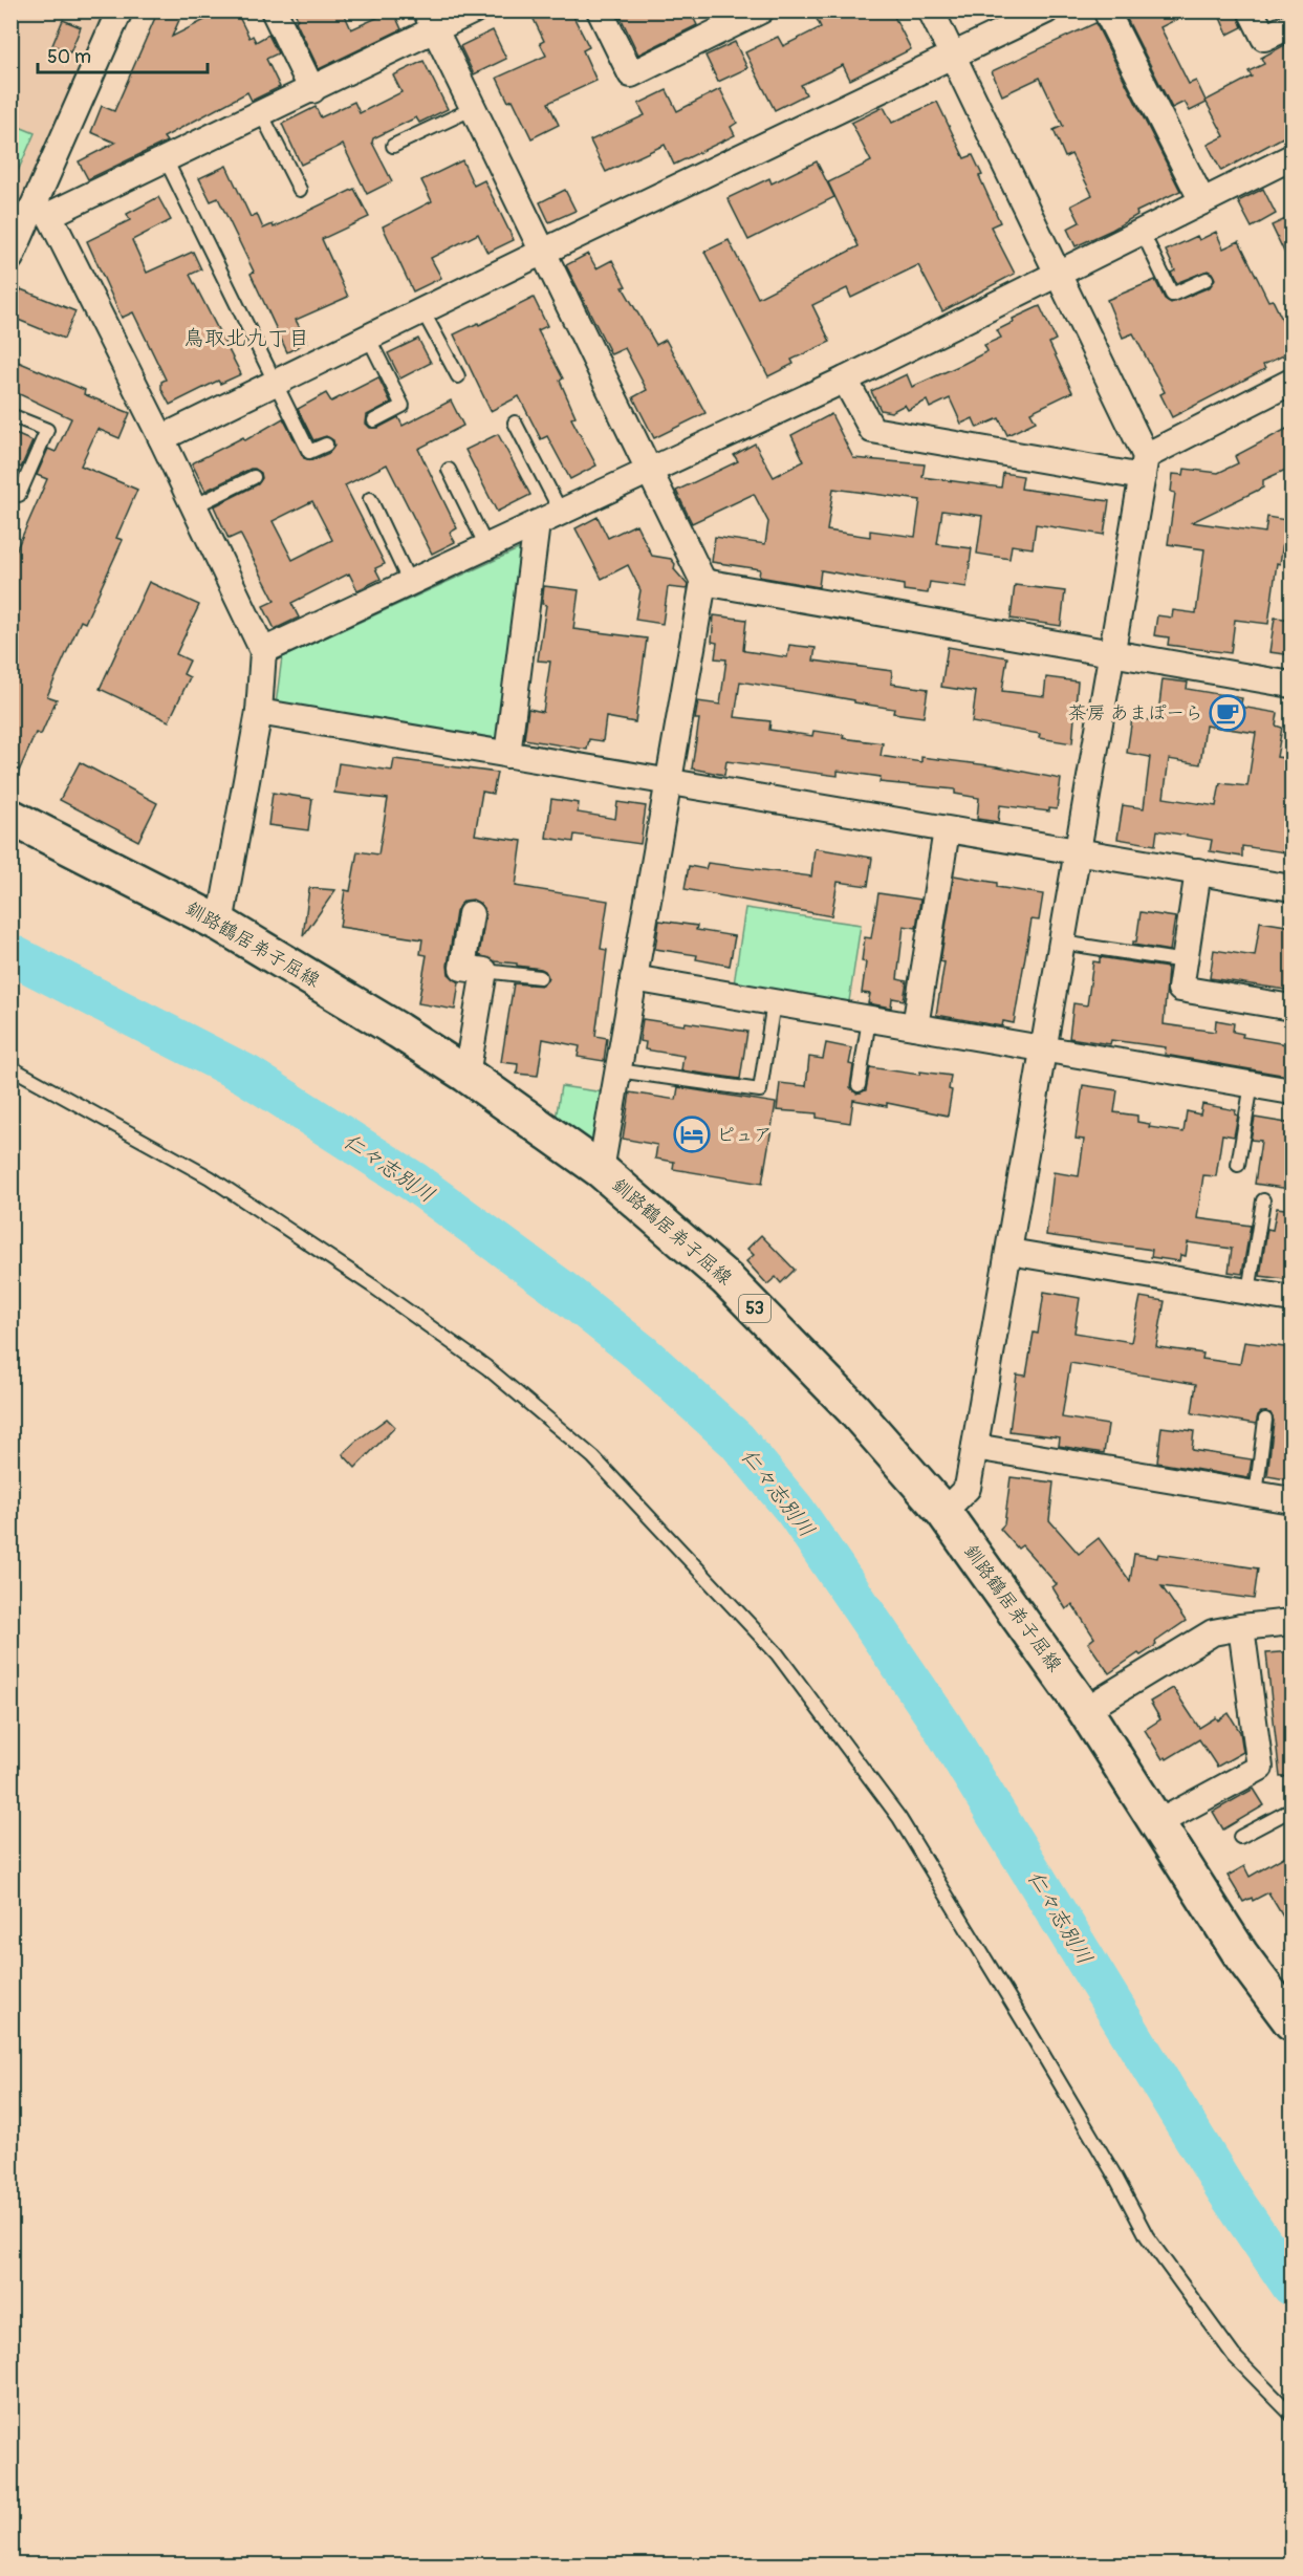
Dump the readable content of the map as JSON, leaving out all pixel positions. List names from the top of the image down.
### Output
{
  "streets": {
    "main road": ["釧路鶴居弟子屈線", "53"]
  },
  "districts": ["鳥取北九丁目"],
  "water": ["仁々志別川"],
  "places": {
    "cafe": ["茶房 あまぽーら"],
    "hotel": ["ピュア"]
  },
  "scale_bar": "50 m"
}
